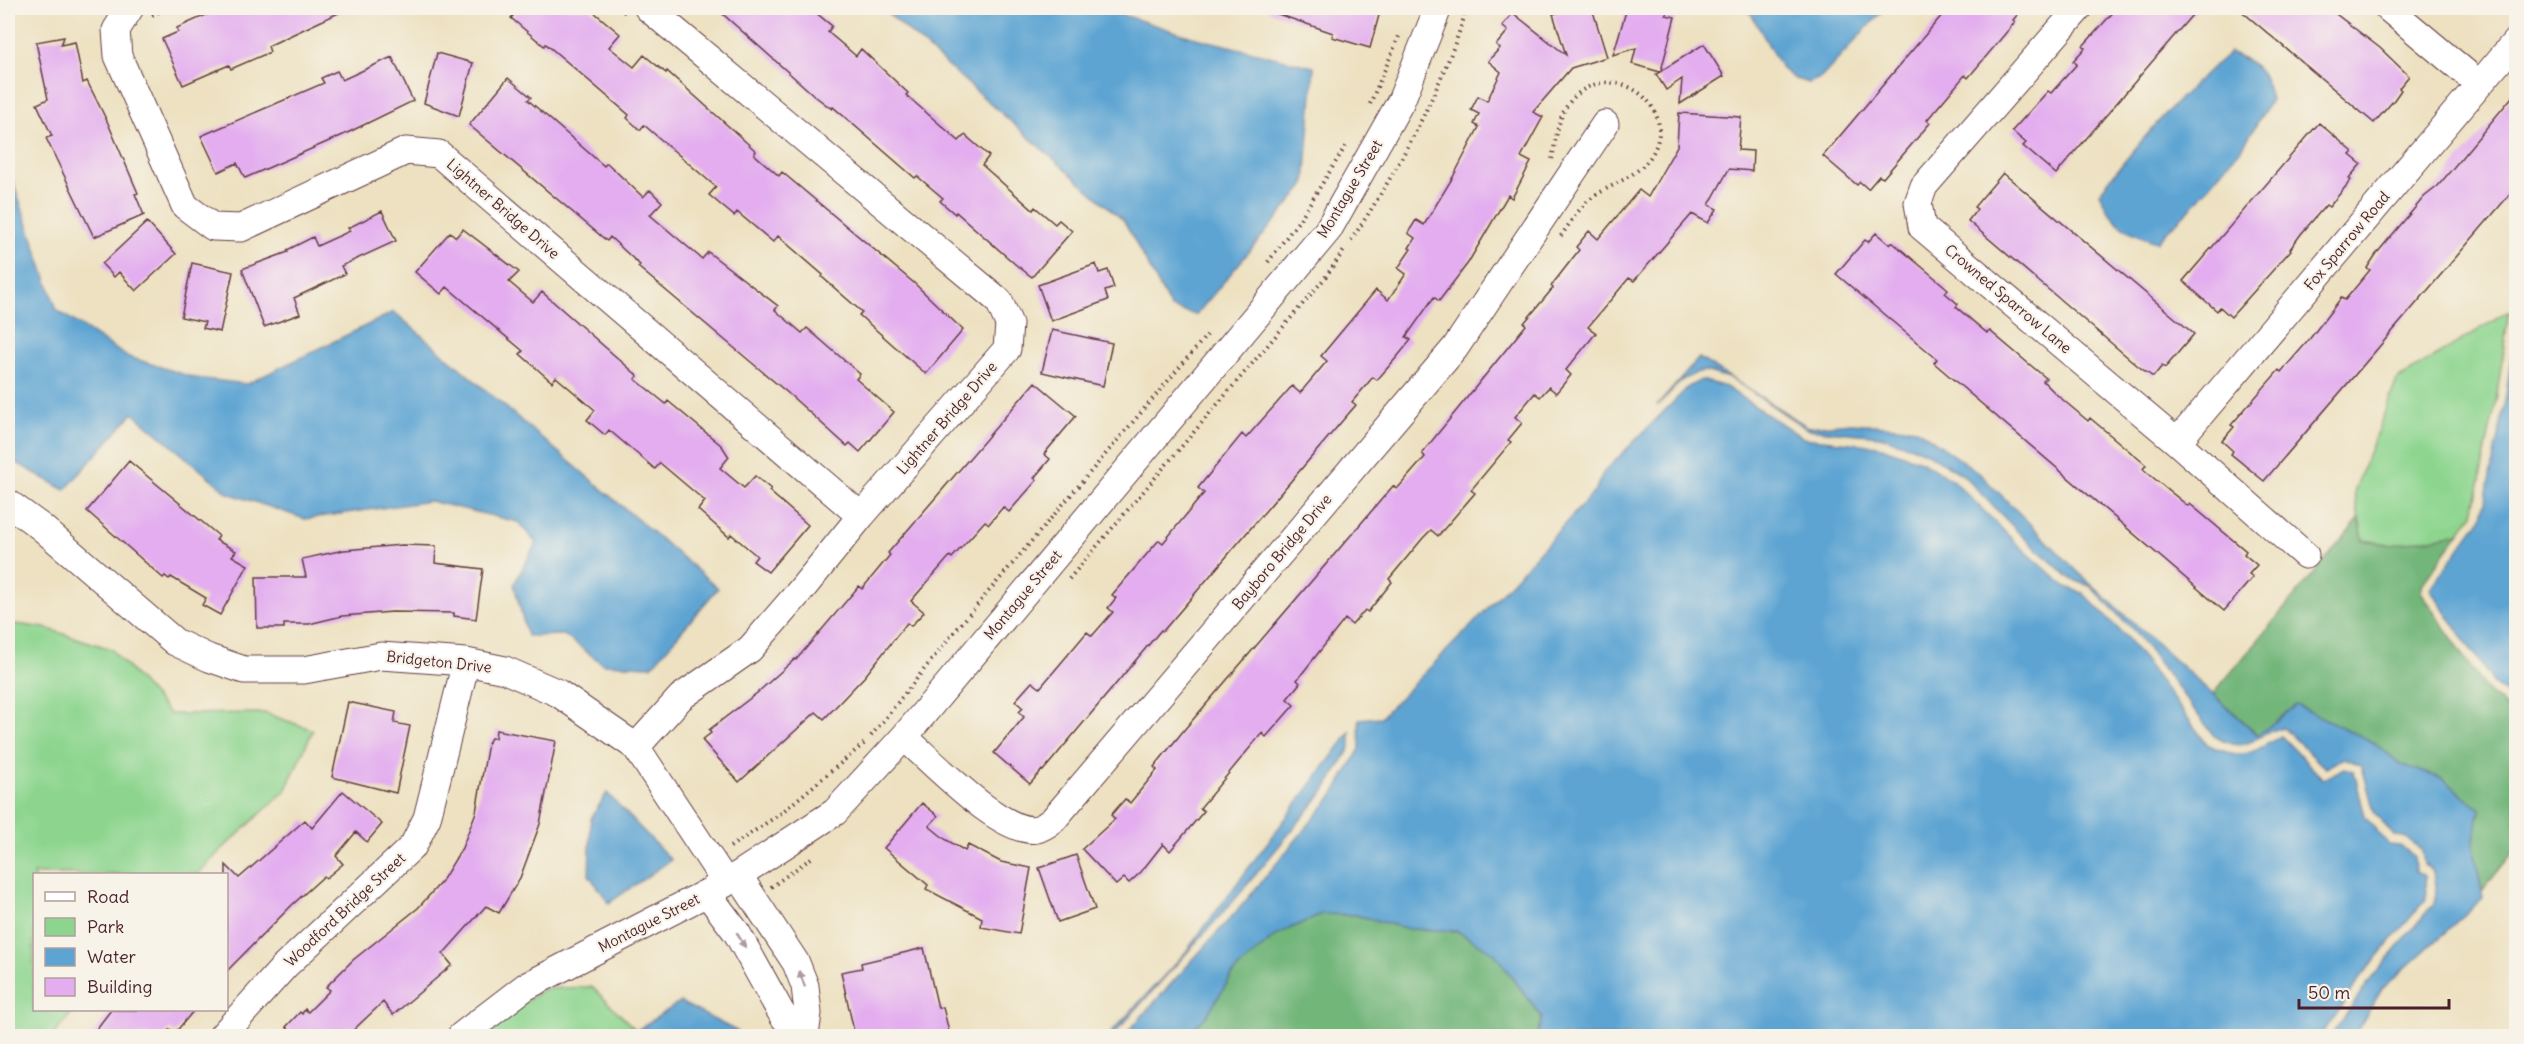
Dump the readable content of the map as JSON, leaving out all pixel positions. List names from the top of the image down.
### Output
{
  "streets": {
    "street": [
      "Montague Street",
      "Lightner Bridge Drive",
      "Fox Sparrow Road",
      "Crowned Sparrow Lane",
      "Bayboro Bridge Drive",
      "Bridgeton Drive",
      "Woodford Bridge Street"
    ]
  },
  "crossings": [
    ["Montague Street", "Bayboro Bridge Drive"],
    ["Montague Street", "Bridgeton Drive"],
    ["Lightner Bridge Drive", "Bridgeton Drive"],
    ["Fox Sparrow Road", "Crowned Sparrow Lane"],
    ["Bridgeton Drive", "Woodford Bridge Street"]
  ],
  "legend": [
    "Road",
    "Park",
    "Water",
    "Building"
  ],
  "scale_bar": "50 m"
}
